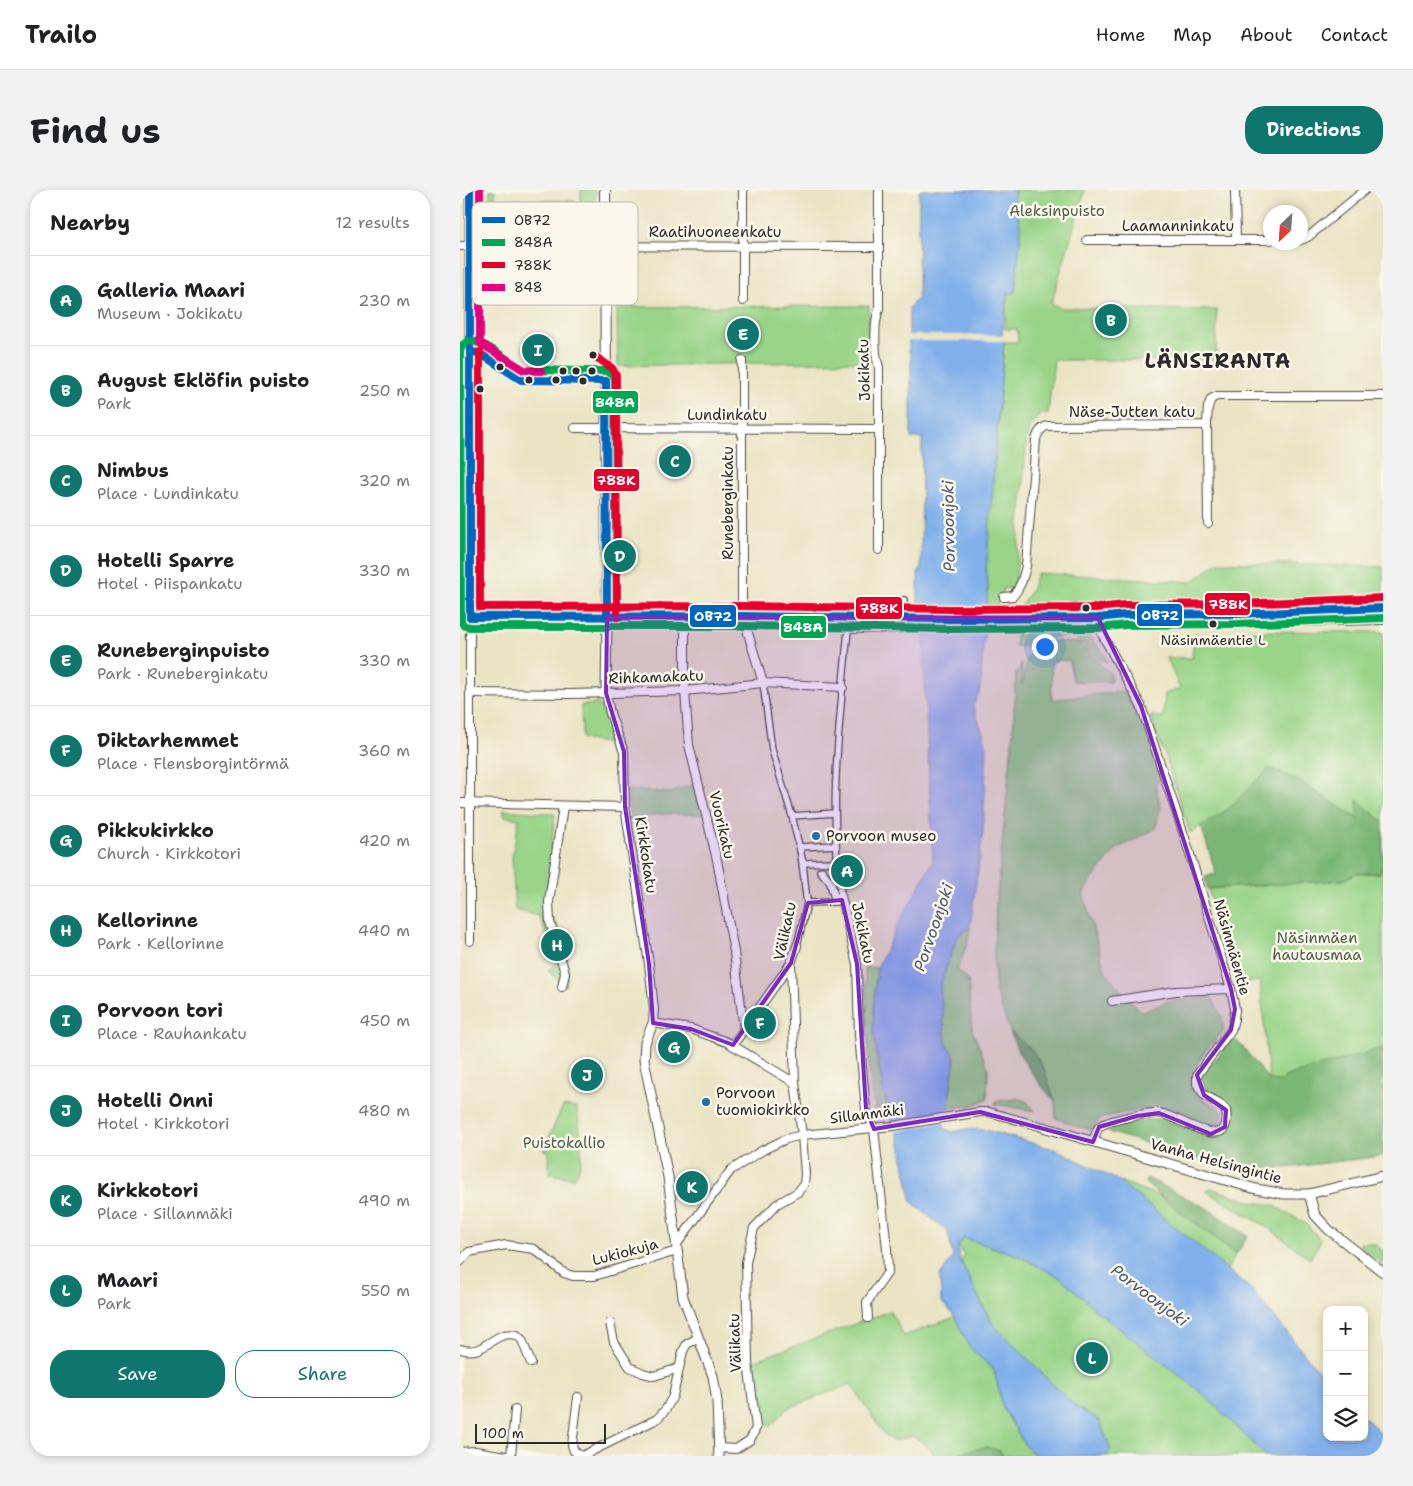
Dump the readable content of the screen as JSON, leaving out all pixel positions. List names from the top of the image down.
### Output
{
  "streets": {
    "street": [
      "Laamanninkatu",
      "Raatihuoneenkatu",
      "Jokikatu",
      "Näse-Jutten katu",
      "Lundinkatu",
      "Runeberginkatu",
      "Rihkamakatu",
      "Vuorikatu",
      "Kirkkokatu",
      "Välikatu",
      "Näsinmäentie",
      "Sillanmäki",
      "Vanha Helsingintie",
      "Lukiokuja"
    ]
  },
  "crossings": [
    ["Raatihuoneenkatu", "Jokikatu"],
    ["Jokikatu", "Lundinkatu"],
    ["Jokikatu", "Sillanmäki"],
    ["Lundinkatu", "Runeberginkatu"],
    ["Rihkamakatu", "Vuorikatu"],
    ["Rihkamakatu", "Kirkkokatu"],
    ["Välikatu", "Sillanmäki"],
    ["Näsinmäentie", "Vanha Helsingintie"],
    ["Sillanmäki", "Vanha Helsingintie"],
    ["Sillanmäki", "Lukiokuja"]
  ],
  "districts": ["LÄNSIRANTA"],
  "water": ["Porvoonjoki"],
  "parks": ["Aleksinpuisto", "Näsinmäen hautausmaa", "Puistokallio"],
  "places": ["Näsinmäentie L", "Porvoon museo", "Porvoon tuomiokirkko"],
  "lines": [
    "transit line OB72",
    "transit line 848",
    "transit line 848A",
    "transit line 788K"
  ],
  "legend": [
    "OB72",
    "848A",
    "788K",
    "848"
  ],
  "scale_bar": "100 m",
  "north": "bottom left",
  "page": {
    "header": "Trailo",
    "nav": [
      "Home",
      "Map",
      "About",
      "Contact"
    ],
    "buttons": [
      "Directions",
      ["Save", "Share"]
    ],
    "title": "Find us",
    "heading": ["Nearby", "12 results"],
    "list": [
      {
        "mark": "A",
        "name": "Galleria Maari",
        "note": "Museum · Jokikatu",
        "value": "230 m"
      },
      {
        "mark": "B",
        "name": "August Eklöfin puisto",
        "note": "Park",
        "value": "250 m"
      },
      {
        "mark": "C",
        "name": "Nimbus",
        "note": "Place · Lundinkatu",
        "value": "320 m"
      },
      {
        "mark": "D",
        "name": "Hotelli Sparre",
        "note": "Hotel · Piispankatu",
        "value": "330 m"
      },
      {
        "mark": "E",
        "name": "Runeberginpuisto",
        "note": "Park · Runeberginkatu",
        "value": "330 m"
      },
      {
        "mark": "F",
        "name": "Diktarhemmet",
        "note": "Place · Flensborgintörmä",
        "value": "360 m"
      },
      {
        "mark": "G",
        "name": "Pikkukirkko",
        "note": "Church · Kirkkotori",
        "value": "420 m"
      },
      {
        "mark": "H",
        "name": "Kellorinne",
        "note": "Park · Kellorinne",
        "value": "440 m"
      },
      {
        "mark": "I",
        "name": "Porvoon tori",
        "note": "Place · Rauhankatu",
        "value": "450 m"
      },
      {
        "mark": "J",
        "name": "Hotelli Onni",
        "note": "Hotel · Kirkkotori",
        "value": "480 m"
      },
      {
        "mark": "K",
        "name": "Kirkkotori",
        "note": "Place · Sillanmäki",
        "value": "490 m"
      },
      {
        "mark": "L",
        "name": "Maari",
        "note": "Park",
        "value": "550 m"
      }
    ],
    "pins": [
      "B",
      "E",
      "I",
      "C",
      "D",
      "A",
      "H",
      "F",
      "G",
      "J",
      "K",
      "L"
    ],
    "map_buttons": ["+", "−"],
    "scale": "100 m"
  }
}
